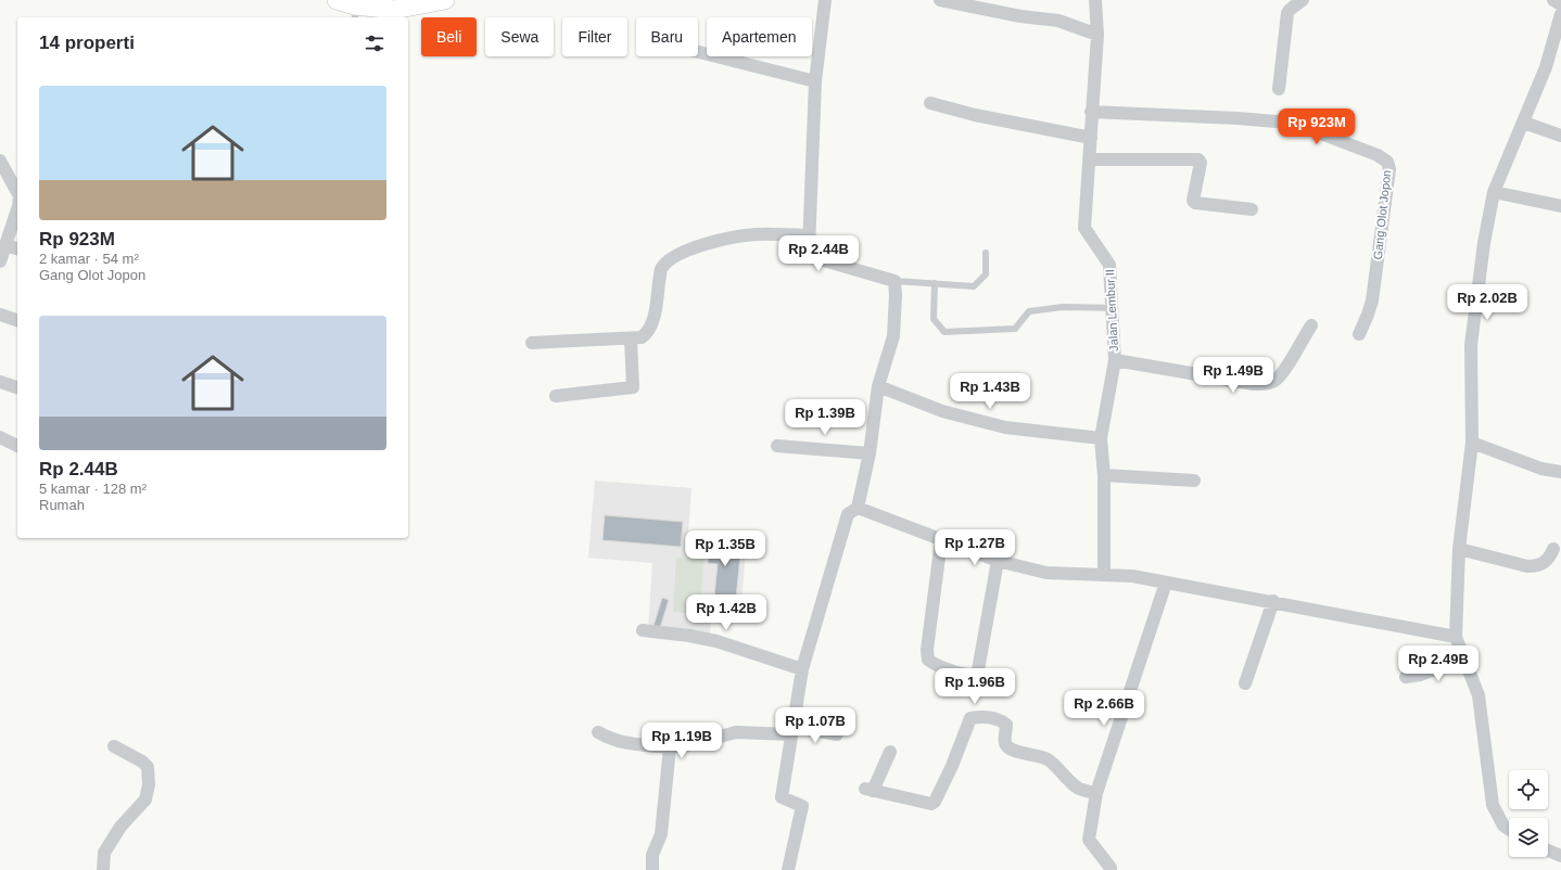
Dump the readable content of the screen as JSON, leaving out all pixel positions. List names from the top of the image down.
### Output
{
  "streets": {
    "street": ["Gang Olot Jopon", "Jalan Lembur II"]
  },
  "crossings": [
    ["Gang Olot Jopon", "Jalan Lembur II"]
  ],
  "page": {
    "chip": [
      "Beli",
      "Sewa",
      "Filter",
      "Baru",
      "Apartemen"
    ],
    "heading": "14 properti",
    "list": [
      {
        "name": "Rp 923M",
        "note": "2 kamar · 54 m² · Gang Olot Jopon"
      },
      {
        "name": "Rp 2.44B",
        "note": "5 kamar · 128 m² · Rumah"
      }
    ],
    "price": [
      "Rp 923M",
      "Rp 2.44B",
      "Rp 2.02B",
      "Rp 1.49B",
      "Rp 1.43B",
      "Rp 1.39B",
      "Rp 1.27B",
      "Rp 1.35B",
      "Rp 1.42B",
      "Rp 2.49B",
      "Rp 1.96B",
      "Rp 2.66B",
      "Rp 1.07B",
      "Rp 1.19B"
    ]
  }
}
